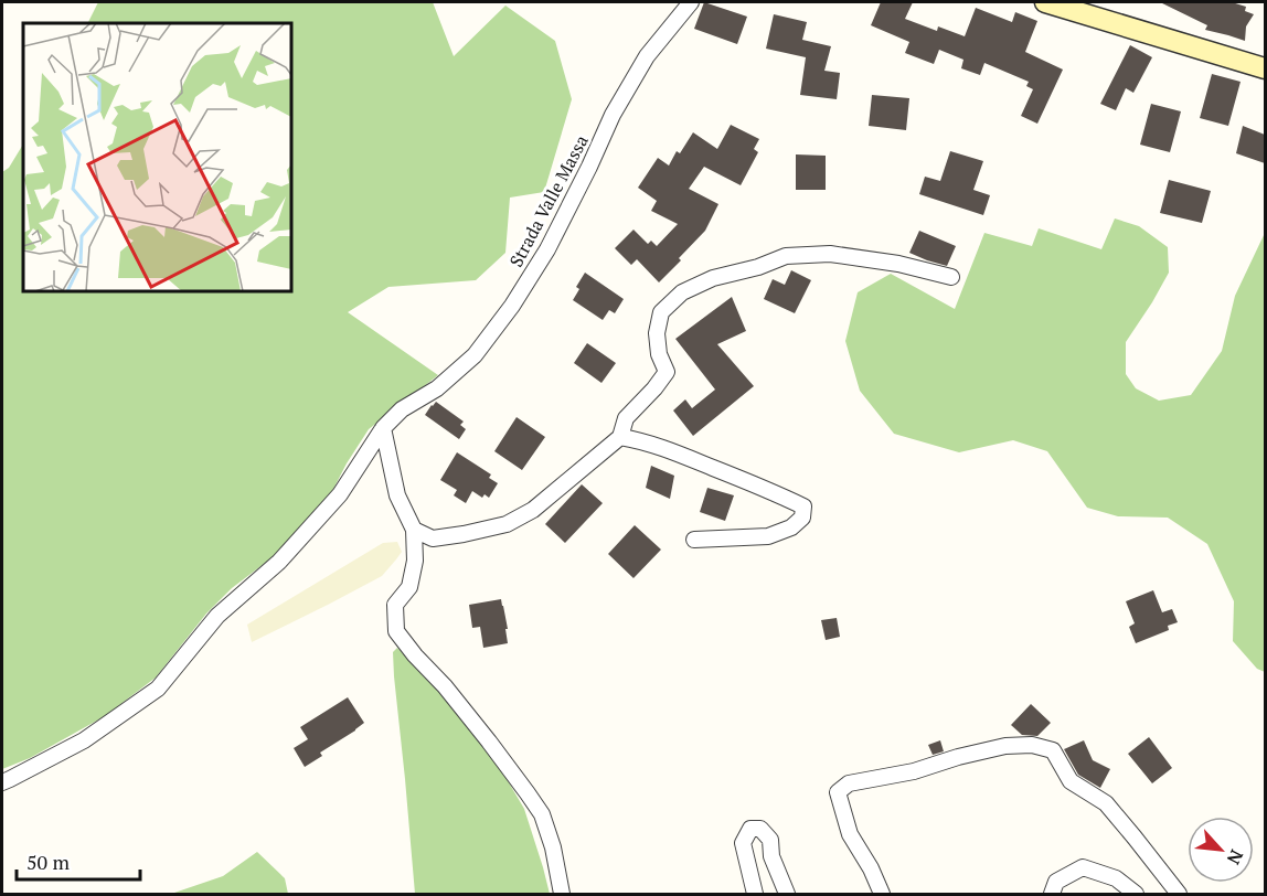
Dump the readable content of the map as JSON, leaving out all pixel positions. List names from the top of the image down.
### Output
{
  "streets": {
    "street": ["Strada Valle Massa"]
  },
  "scale_bar": "50 m",
  "north": "bottom right"
}
